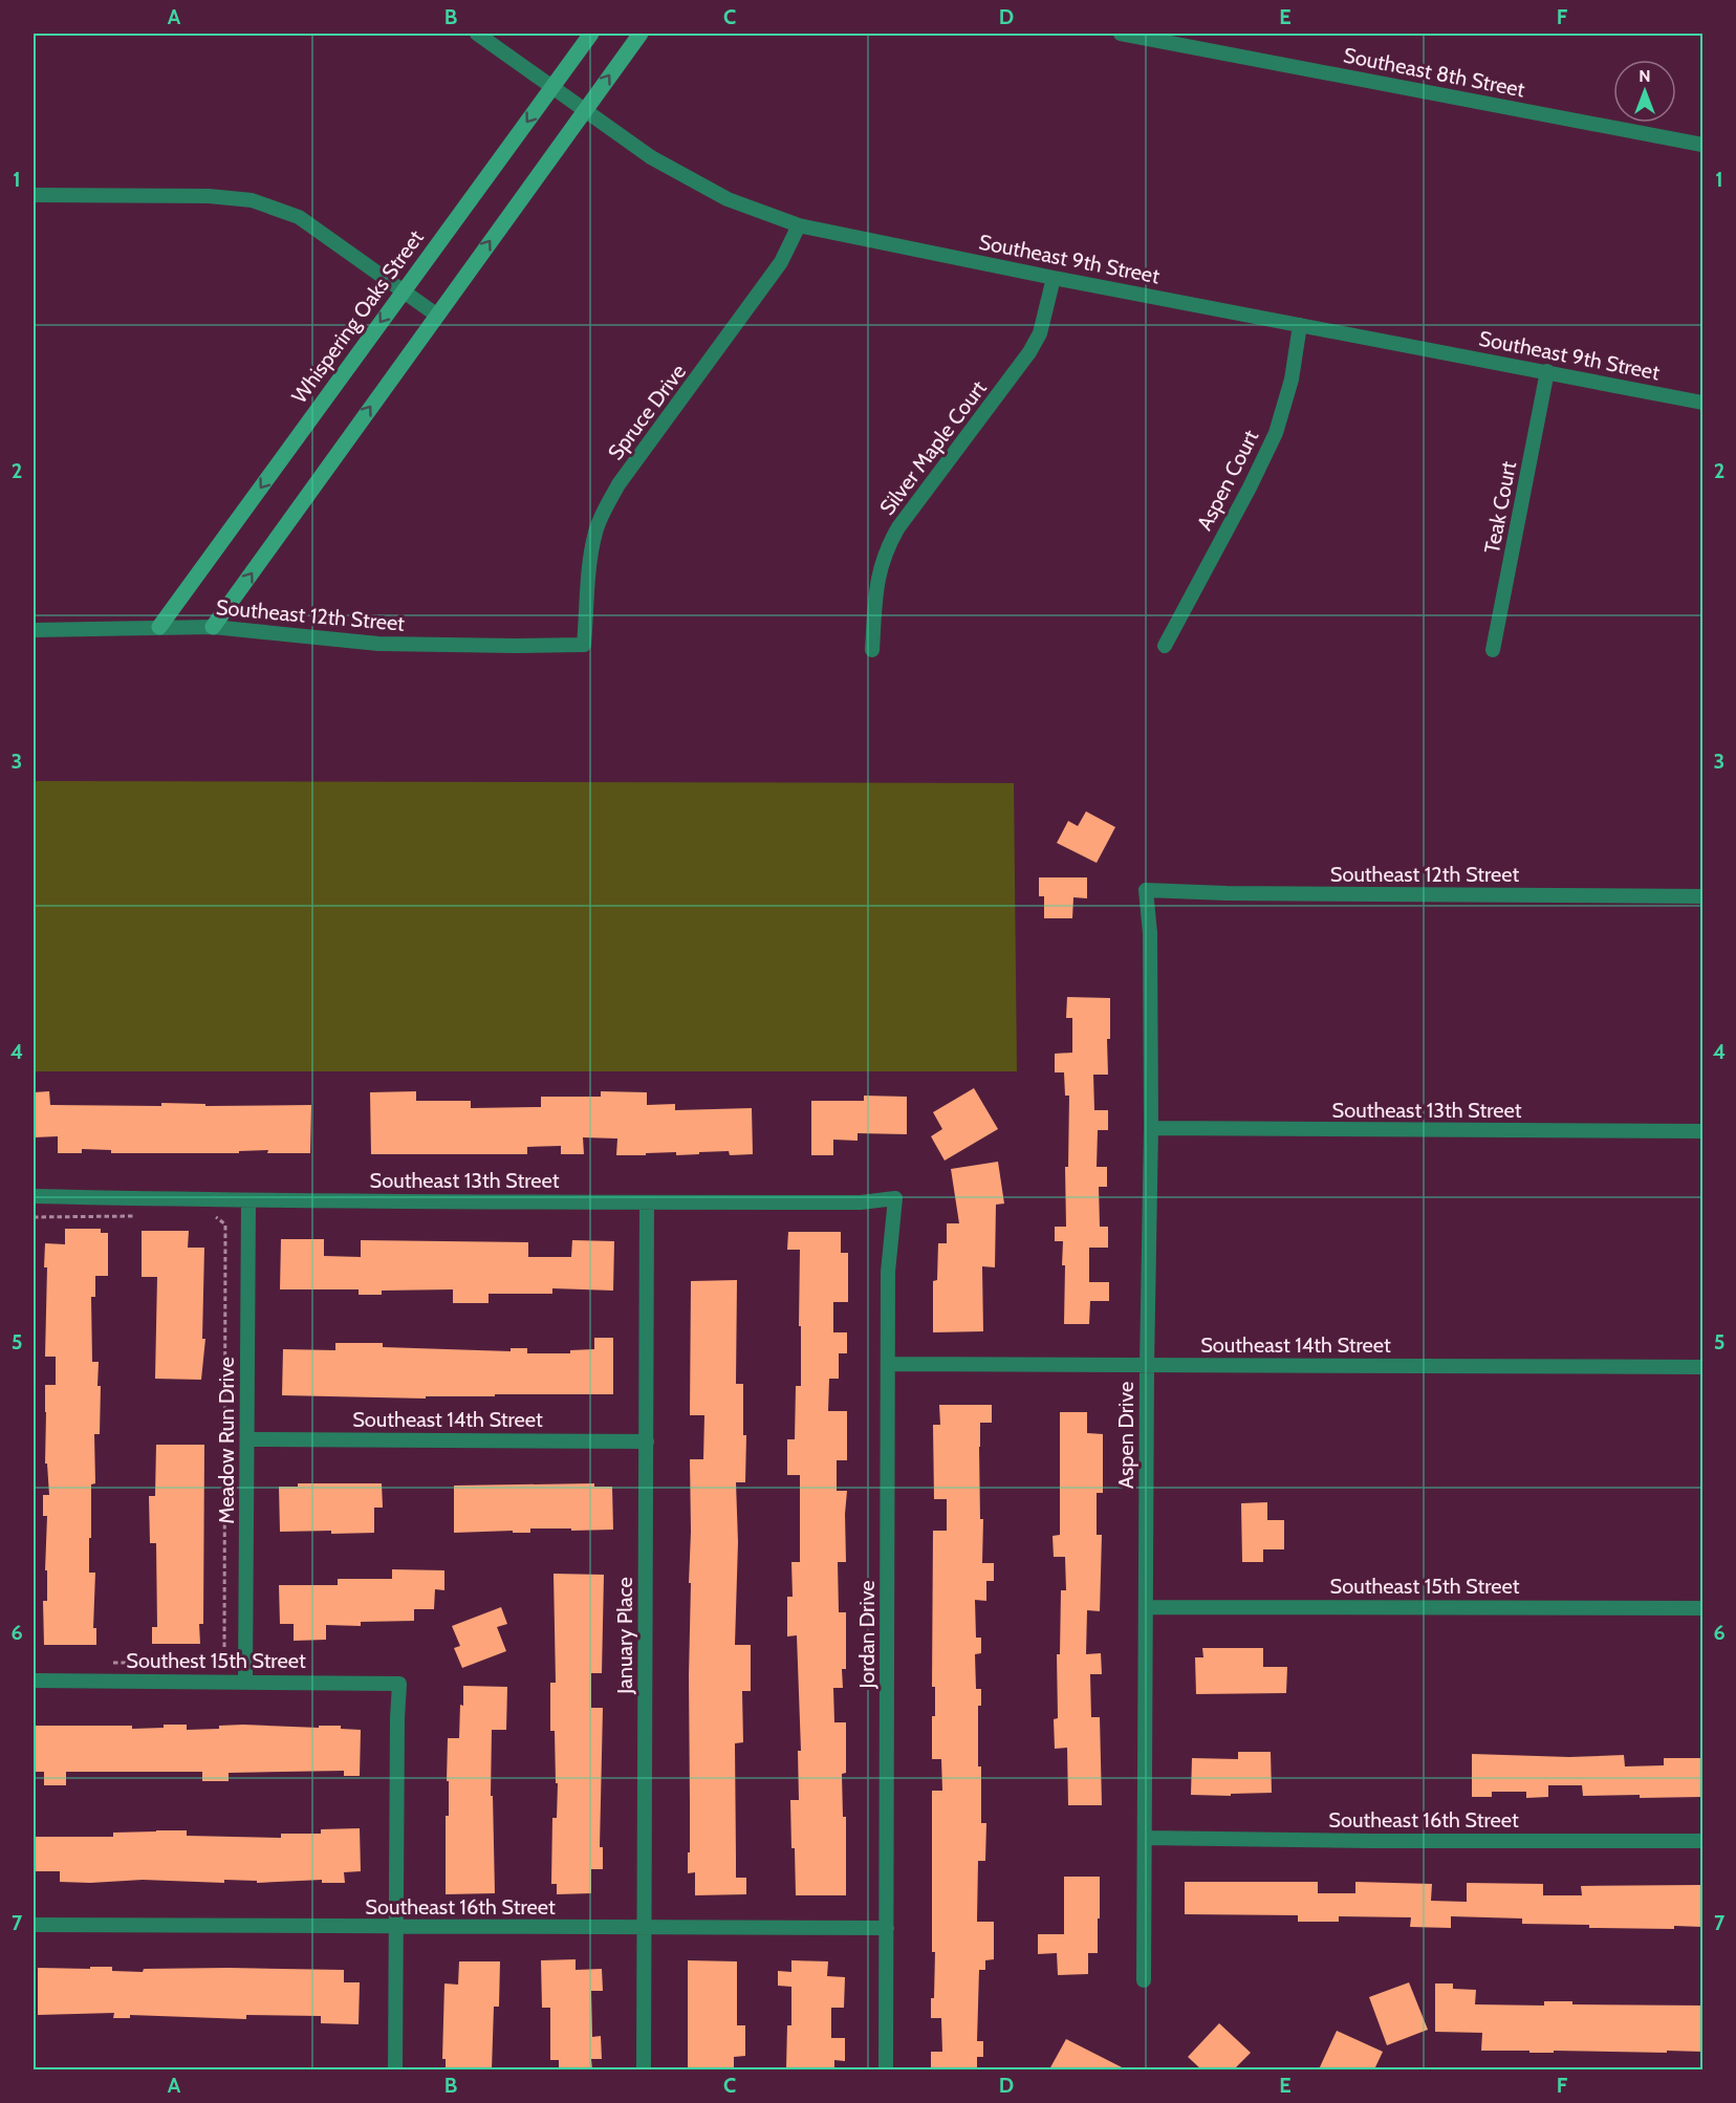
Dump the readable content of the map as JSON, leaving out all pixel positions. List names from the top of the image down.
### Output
{
  "streets": {
    "street": [
      "Southeast 8th Street",
      "Southeast 9th Street",
      "Whispering Oaks Street",
      "Spruce Drive",
      "Silver Maple Court",
      "Aspen Court",
      "Teak Court",
      "Southeast 12th Street",
      "Southeast 13th Street",
      "Southeast 14th Street",
      "Aspen Drive",
      "Meadow Run Drive",
      "Southeast 15th Street",
      "Jordan Drive",
      "January Place",
      "Southest 15th Street",
      "Southeast 16th Street"
    ]
  },
  "crossings": [
    ["Southeast 9th Street", "Whispering Oaks Street"],
    ["Southeast 9th Street", "Spruce Drive"],
    ["Southeast 9th Street", "Silver Maple Court"],
    ["Southeast 9th Street", "Aspen Court"],
    ["Southeast 9th Street", "Teak Court"],
    ["Whispering Oaks Street", "Southeast 12th Street"],
    ["Spruce Drive", "Southeast 12th Street"],
    ["Southeast 12th Street", "Aspen Drive"],
    ["Southeast 13th Street", "Aspen Drive"],
    ["Southeast 13th Street", "Meadow Run Drive"],
    ["Southeast 13th Street", "Jordan Drive"],
    ["Southeast 13th Street", "January Place"],
    ["Southeast 14th Street", "Aspen Drive"],
    ["Southeast 14th Street", "Meadow Run Drive"],
    ["Southeast 14th Street", "Jordan Drive"],
    ["Southeast 14th Street", "January Place"],
    ["Aspen Drive", "Southeast 15th Street"],
    ["Aspen Drive", "Southeast 16th Street"],
    ["Meadow Run Drive", "Southest 15th Street"],
    ["Jordan Drive", "Southeast 16th Street"],
    ["January Place", "Southeast 16th Street"],
    ["Southest 15th Street", "Southeast 16th Street"]
  ],
  "north": "top",
  "grid": {
    "columns": [
      "A",
      "B",
      "C",
      "D",
      "E",
      "F"
    ],
    "rows": [
      "1",
      "2",
      "3",
      "4",
      "5",
      "6",
      "7"
    ]
  }
}
